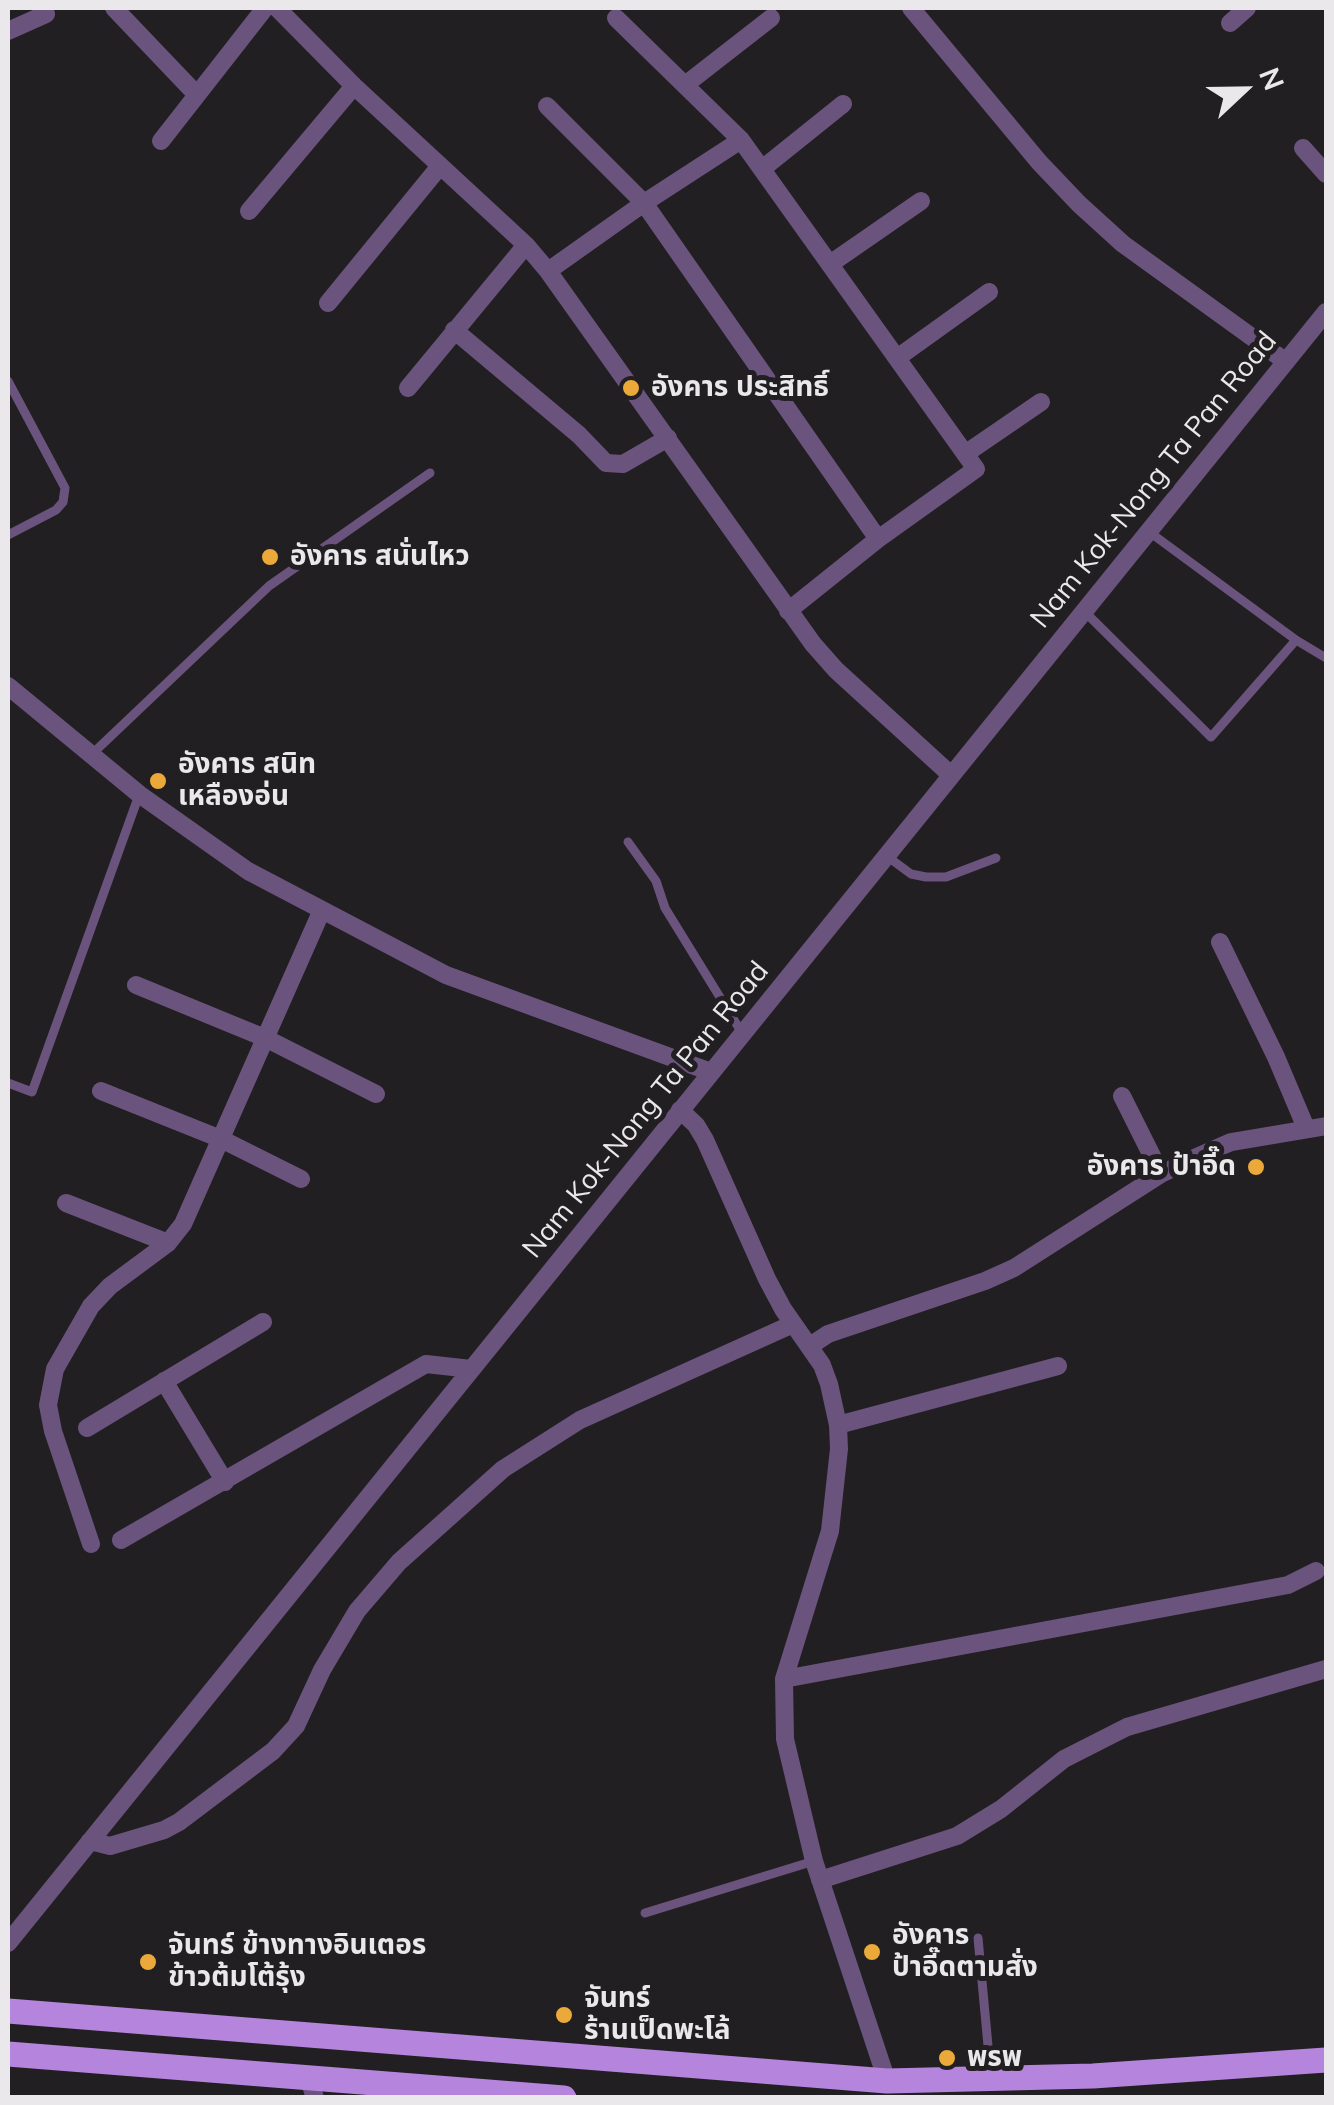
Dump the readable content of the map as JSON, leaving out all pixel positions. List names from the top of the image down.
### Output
{
  "streets": {
    "street": ["Nam Kok-Nong Ta Pan Road"]
  },
  "places": [
    "อังคาร ประสิทธิ์",
    "อังคาร สนั่นไหว",
    "อังคาร สนิท เหลืองอ่น",
    "อังคาร ป้าอี๊ด",
    "อังคาร ป้าอี๊ดตามสั่ง",
    "จันทร์ ข้างทางอินเตอร ข้าวต้มโต้รุ้ง",
    "จันทร์ ร้านเป็ดพะโล้",
    "พรพ"
  ],
  "north": "right"
}
